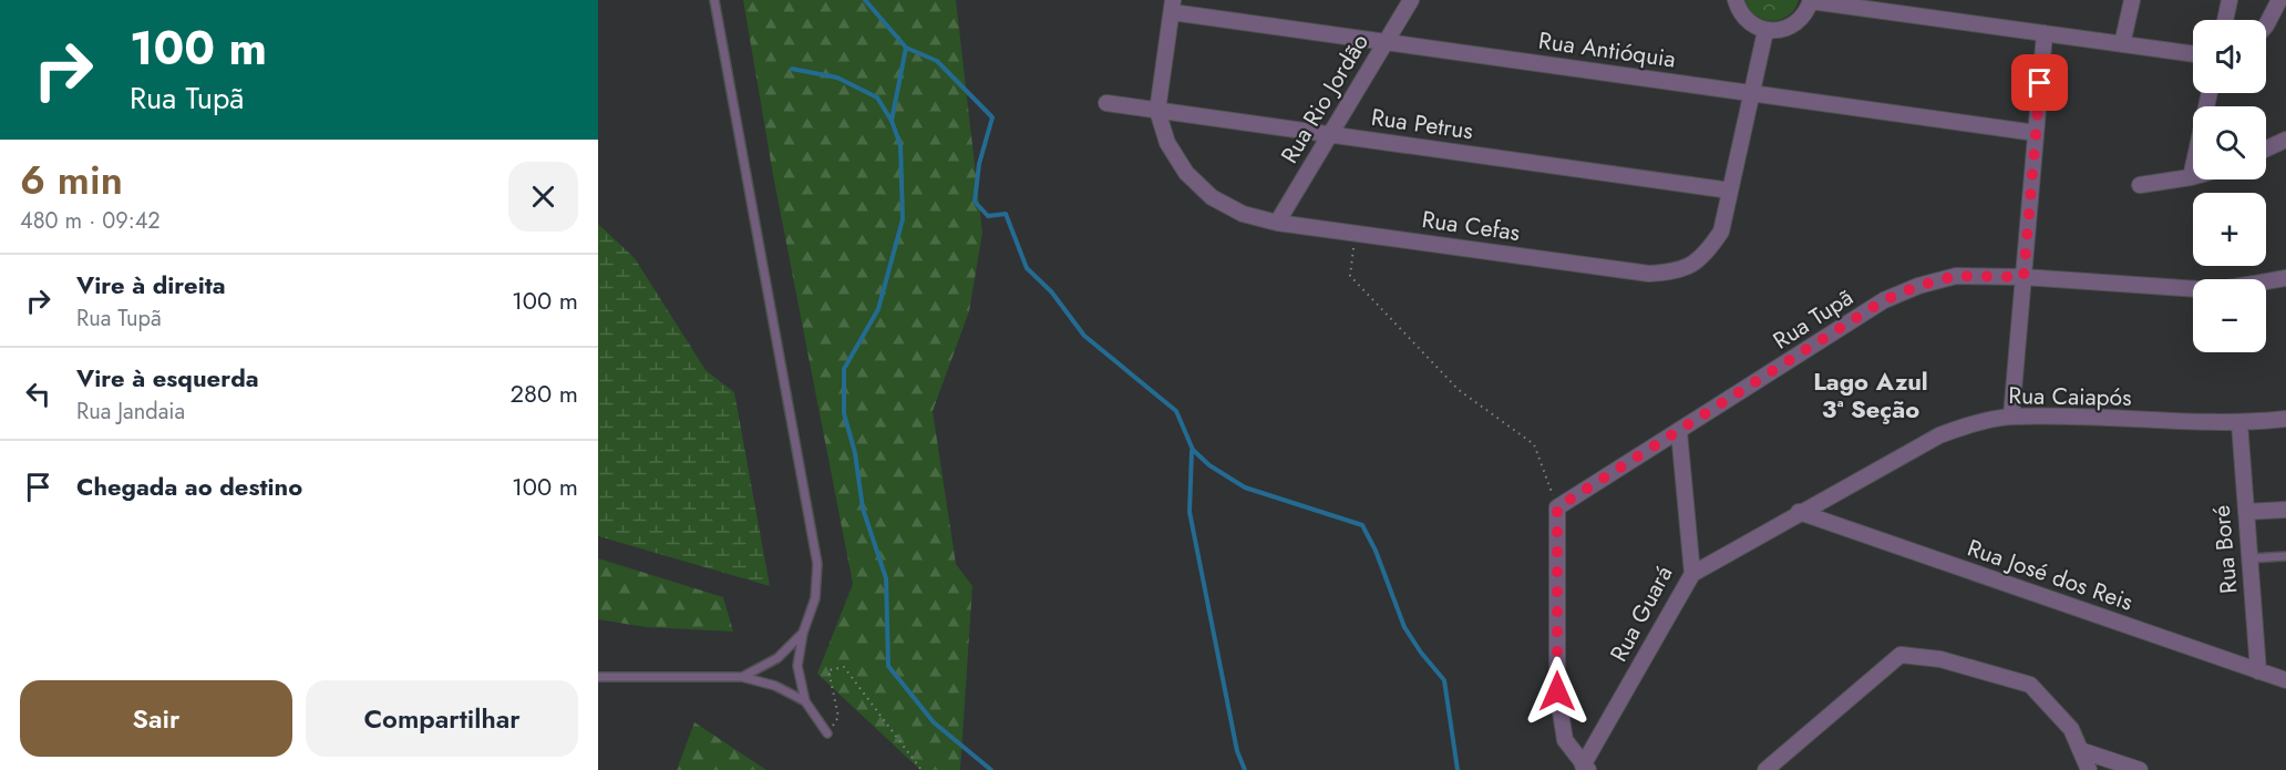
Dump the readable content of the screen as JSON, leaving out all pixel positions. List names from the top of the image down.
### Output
{
  "streets": {
    "street": [
      "Rua Antióquia",
      "Rua Rio Jordão",
      "Rua Petrus",
      "Rua Cefas",
      "Rua Tupã",
      "Rua Caiapós",
      "Rua Boré",
      "Rua José dos Reis",
      "Rua Guará"
    ]
  },
  "crossings": [
    ["Rua Antióquia", "Rua Rio Jordão"],
    ["Rua Antióquia", "Rua Cefas"],
    ["Rua Rio Jordão", "Rua Petrus"],
    ["Rua Rio Jordão", "Rua Cefas"],
    ["Rua Petrus", "Rua Cefas"],
    ["Rua Tupã", "Rua Guará"],
    ["Rua Caiapós", "Rua Boré"],
    ["Rua Caiapós", "Rua José dos Reis"],
    ["Rua Caiapós", "Rua Guará"],
    ["Rua Boré", "Rua José dos Reis"]
  ],
  "districts": ["Lago Azul 3ª Seção"],
  "page": {
    "turn": ["100 m", "Rua Tupã"],
    "map_buttons": ["+", "−"],
    "heading": ["6 min", "480 m · 09:42"],
    "list": [
      {
        "name": "Vire à direita",
        "note": "Rua Tupã",
        "value": "100 m"
      },
      {
        "name": "Vire à esquerda",
        "note": "Rua Jandaia",
        "value": "280 m"
      },
      {
        "name": "Chegada ao destino",
        "value": "100 m"
      }
    ],
    "buttons": ["Sair", "Compartilhar"]
  }
}
